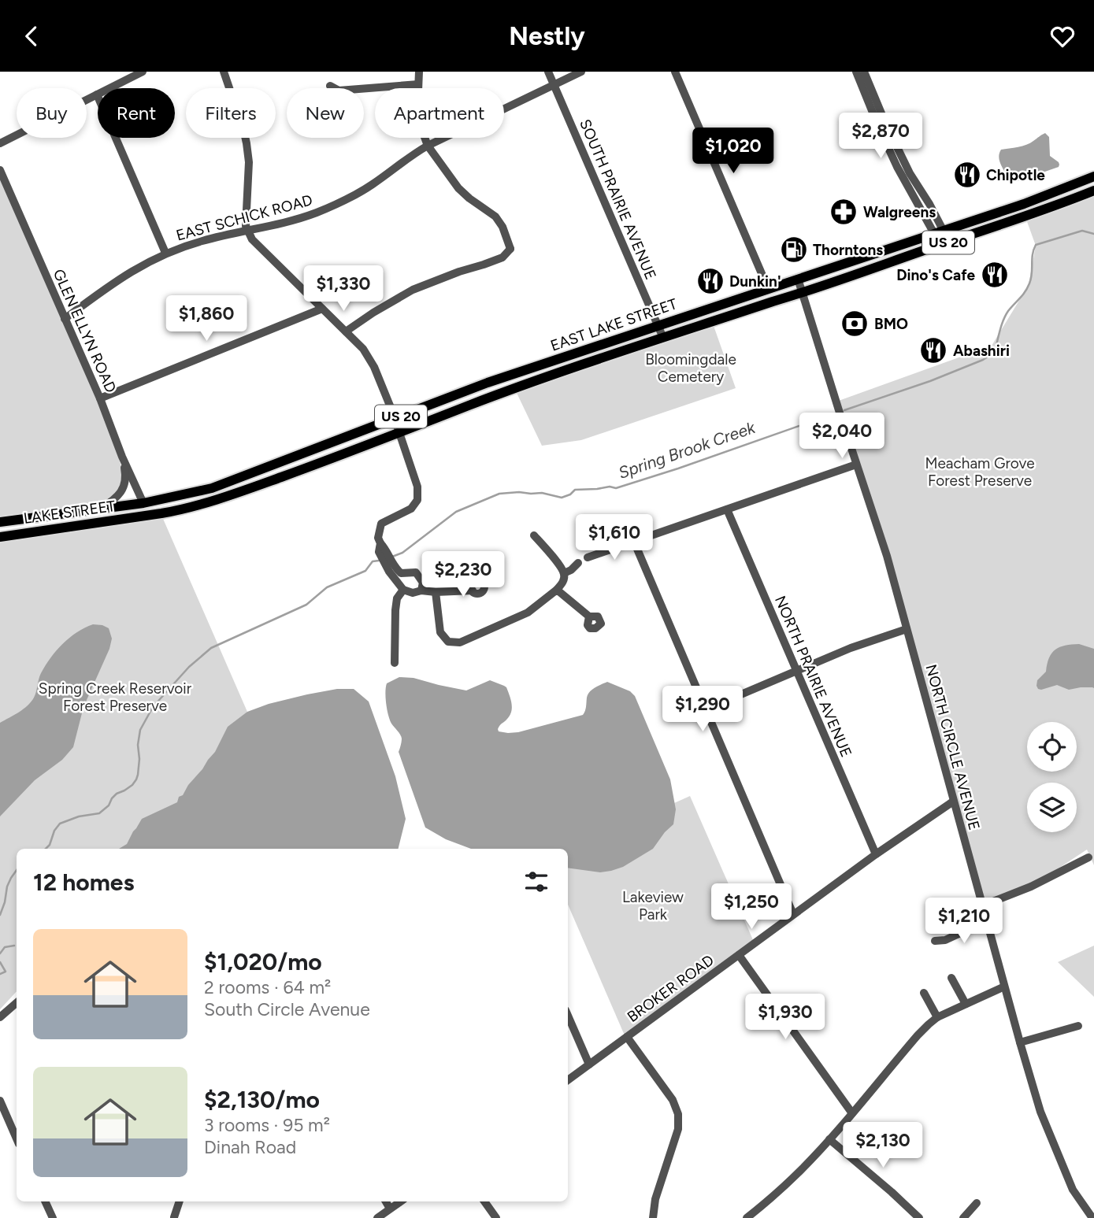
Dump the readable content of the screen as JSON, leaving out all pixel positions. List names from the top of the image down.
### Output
{
  "streets": {
    "main road": ["US 20", "EAST LAKE STREET", "LAKE STREET"],
    "street": [
      "SOUTH PRAIRIE AVENUE",
      "EAST SCHICK ROAD",
      "GLEN ELLYN ROAD",
      "NORTH PRAIRIE AVENUE",
      "NORTH CIRCLE AVENUE",
      "BROKER ROAD"
    ]
  },
  "crossings": [
    ["SOUTH PRAIRIE AVENUE", "EAST SCHICK ROAD"],
    ["SOUTH PRAIRIE AVENUE", "EAST LAKE STREET"],
    ["EAST SCHICK ROAD", "GLEN ELLYN ROAD"],
    ["EAST LAKE STREET", "GLEN ELLYN ROAD"],
    ["EAST LAKE STREET", "LAKE STREET"],
    ["EAST LAKE STREET", "NORTH CIRCLE AVENUE"],
    ["GLEN ELLYN ROAD", "LAKE STREET"],
    ["NORTH PRAIRIE AVENUE", "BROKER ROAD"],
    ["NORTH CIRCLE AVENUE", "BROKER ROAD"]
  ],
  "water": ["Spring Brook Creek"],
  "parks": [
    "Bloomingdale Cemetery",
    "Meacham Grove Forest Preserve",
    "Spring Creek Reservoir Forest Preserve",
    "Lakeview Park"
  ],
  "places": {
    "restaurant": [
      "Chipotle",
      "Dino's Cafe",
      "Dunkin'",
      "Abashiri"
    ],
    "pharmacy": ["Walgreens"],
    "fuel station": ["Thorntons"],
    "bank": ["BMO"]
  },
  "page": {
    "header": "Nestly",
    "chip": [
      "Buy",
      "Rent",
      "Filters",
      "New",
      "Apartment"
    ],
    "price": [
      "$2,870",
      "$1,020",
      "$1,330",
      "$1,860",
      "$2,040",
      "$1,610",
      "$2,230",
      "$1,290",
      "$1,250",
      "$1,210",
      "$1,930",
      "$2,130"
    ],
    "heading": "12 homes",
    "list": [
      {
        "name": "$1,020/mo",
        "note": "2 rooms · 64 m² · South Circle Avenue"
      },
      {
        "name": "$2,130/mo",
        "note": "3 rooms · 95 m² · Dinah Road"
      }
    ]
  }
}
